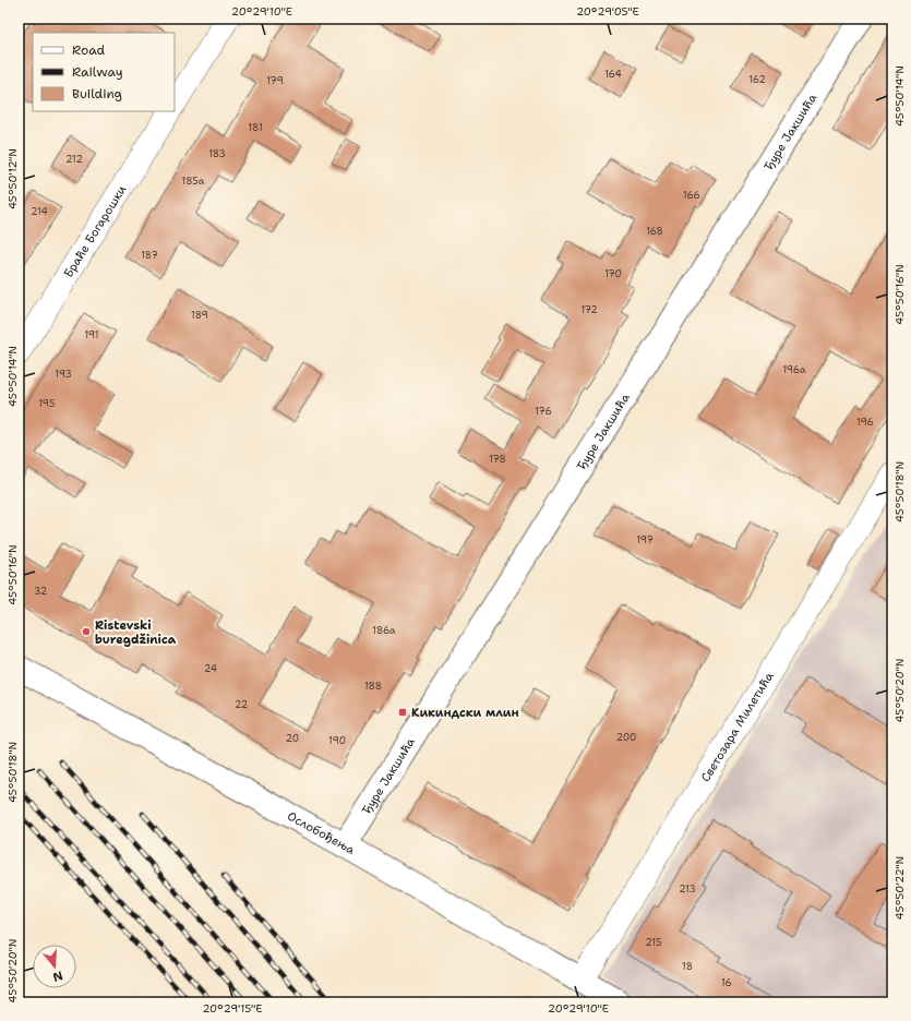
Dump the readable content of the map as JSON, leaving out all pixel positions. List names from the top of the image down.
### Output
{
  "streets": {
    "main road": ["Ђуре Јакшића", "Ослобођења"],
    "street": ["Браће Богарошки", "Светозара Милетића"]
  },
  "crossings": [
    ["Ђуре Јакшића", "Ослобођења"],
    ["Светозара Милетића", "Ослобођења"]
  ],
  "places": {
    "other": ["Ristevski buregdžinica"],
    "transit": ["Кикиндски млин"]
  },
  "house_numbers": [
    "164",
    "162",
    "179",
    "181",
    "183",
    "212",
    "185a",
    "166",
    "214",
    "168",
    "187",
    "170",
    "172",
    "189",
    "191",
    "196a",
    "193",
    "195",
    "176",
    "196",
    "178",
    "197",
    "32",
    "186a",
    "24",
    "188",
    "22",
    "200",
    "20",
    "190",
    "213",
    "215",
    "18",
    "16"
  ],
  "legend": ["Road", "Railway", "Building"],
  "north": "bottom",
  "coordinates": [
    "20°29'10\"E",
    "20°29'05\"E",
    "45°50'14\"N",
    "45°50'12\"N",
    "45°50'16\"N",
    "45°50'18\"N",
    "45°50'20\"N",
    "45°50'22\"N",
    "20°29'15\"E"
  ]
}
